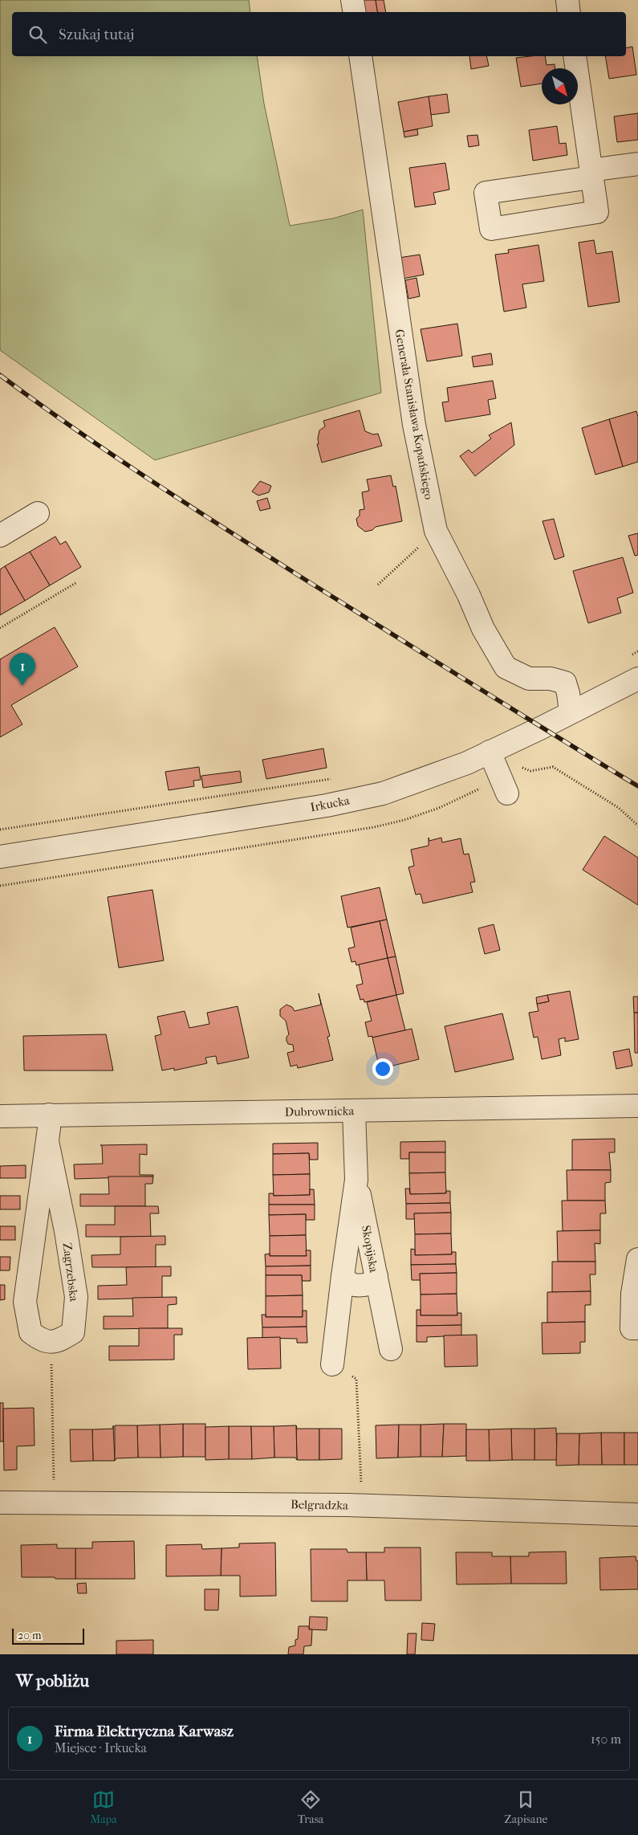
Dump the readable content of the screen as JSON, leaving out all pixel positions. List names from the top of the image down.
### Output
{
  "streets": {
    "street": [
      "Generała Stanisława Kopańskiego",
      "Irkucka",
      "Dubrownicka",
      "Skopijska",
      "Zagrzebska",
      "Belgradzka"
    ]
  },
  "crossings": [
    ["Generała Stanisława Kopańskiego", "Irkucka"],
    ["Dubrownicka", "Skopijska"],
    ["Dubrownicka", "Zagrzebska"]
  ],
  "scale_bar": "20 m",
  "north": "bottom right",
  "page": {
    "search": "Szukaj tutaj",
    "pins": "1",
    "scale": "20 m",
    "heading": "W pobliżu",
    "list": [
      {
        "mark": "1",
        "name": "Firma Elektryczna Karwasz",
        "note": "Miejsce · Irkucka",
        "value": "150 m"
      }
    ],
    "nav": ["Mapa", "Trasa", "Zapisane"]
  }
}
